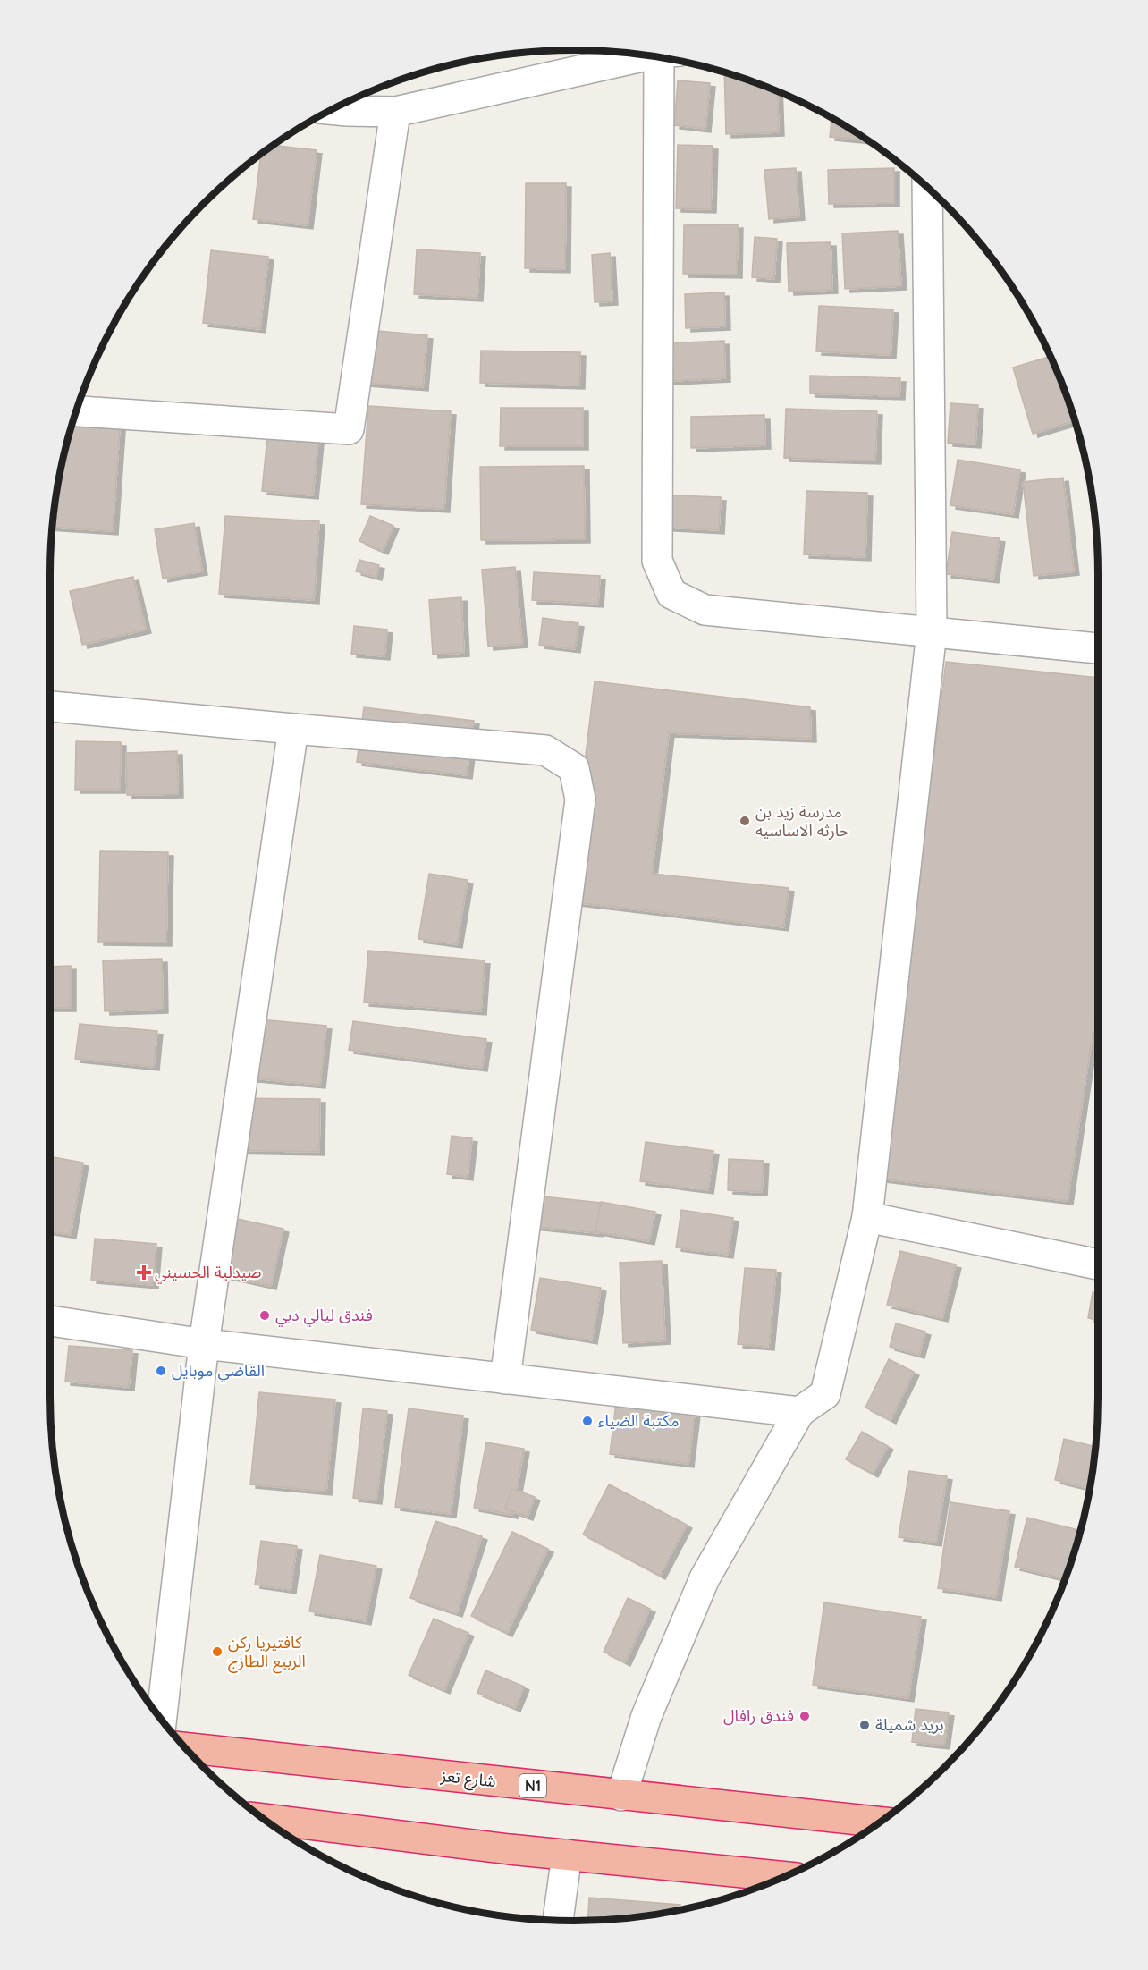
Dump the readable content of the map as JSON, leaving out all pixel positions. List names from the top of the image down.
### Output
{
  "streets": {
    "highway": ["شارع تعز", "N1"]
  },
  "places": {
    "other": [
      "مدرسة زيد بن حارثه الاساسيه",
      "فندق ليالي دبي",
      "القاضي موبايل",
      "مكتبة الضياء",
      "كافتيريا ركن الربيع الطازج",
      "فندق رافال",
      "بريد شميلة"
    ],
    "health": ["صيدلية الحسيني"]
  }
}
